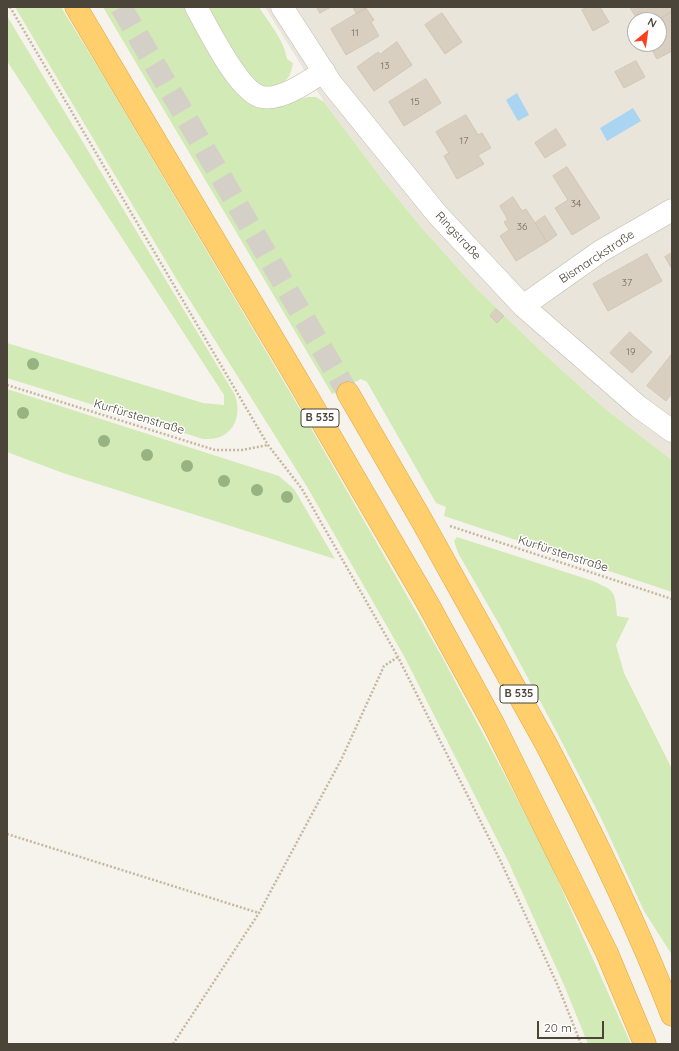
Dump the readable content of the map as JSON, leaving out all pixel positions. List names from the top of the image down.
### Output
{
  "streets": {
    "highway": ["B 535"],
    "street": ["Ringstraße", "Bismarckstraße"],
    "path": ["Kurfürstenstraße"]
  },
  "crossings": [
    ["Ringstraße", "Bismarckstraße"]
  ],
  "house_numbers": [
    "11",
    "13",
    "15",
    "17",
    "34",
    "36",
    "37",
    "19"
  ],
  "scale_bar": "20 m",
  "north": "top right"
}
